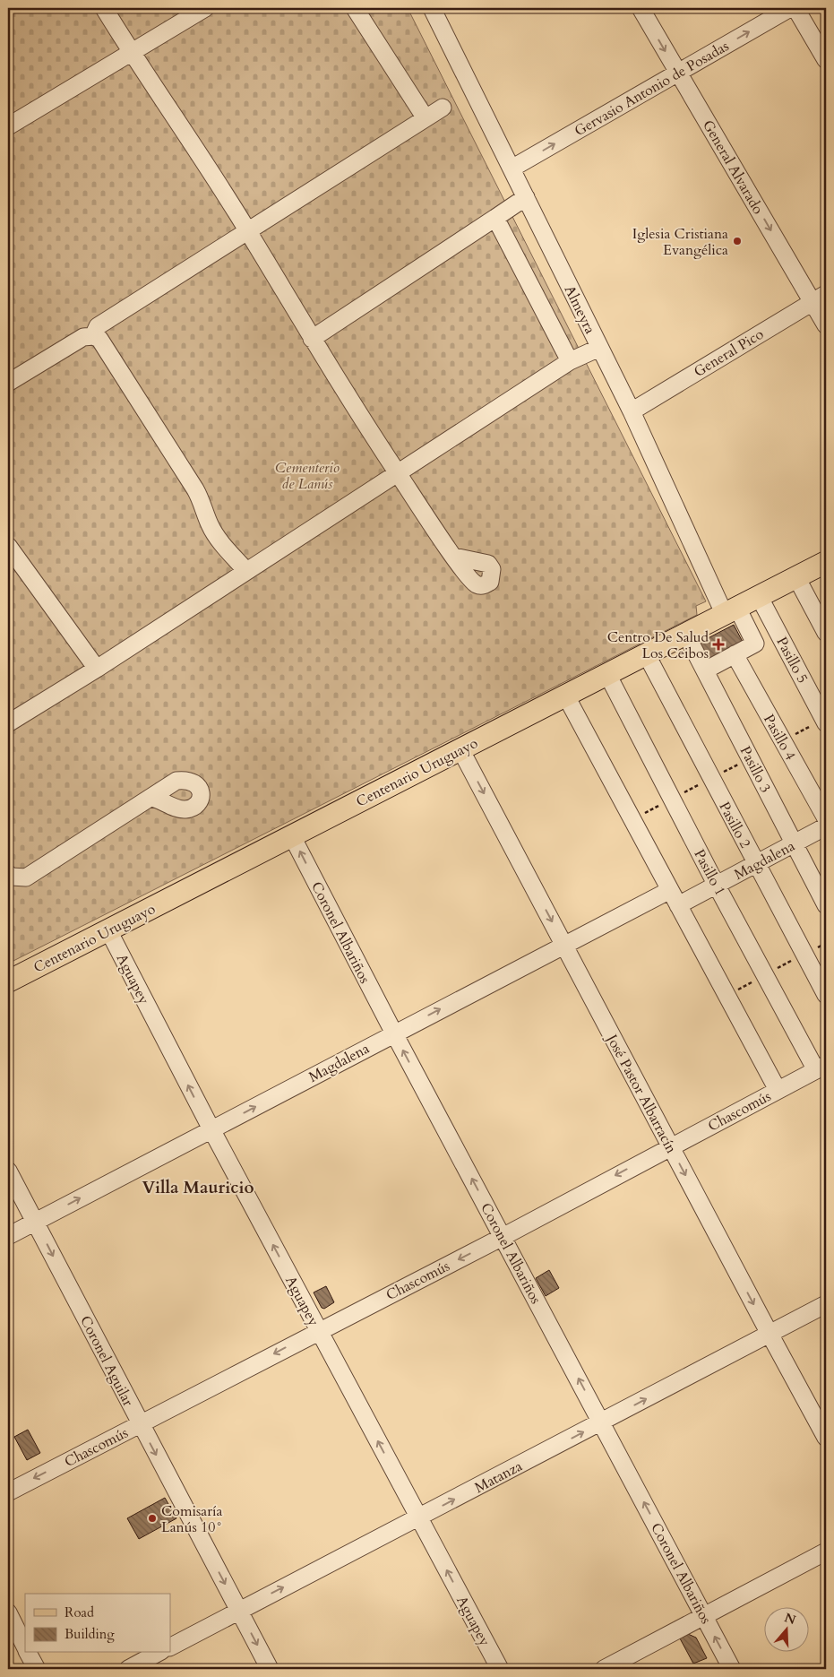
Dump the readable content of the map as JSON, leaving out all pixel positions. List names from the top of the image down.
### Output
{
  "streets": {
    "main road": ["Centenario Uruguayo"],
    "street": [
      "Gervasio Antonio de Posadas",
      "General Alvarado",
      "Almeyra",
      "General Pico",
      "Pasillo 5",
      "Pasillo 4",
      "Pasillo 3",
      "Pasillo 2",
      "Magdalena",
      "Pasillo 1",
      "Coronel Albariños",
      "Aguapey",
      "José Pastor Albarracín",
      "Chascomús",
      "Coronel Aguilar",
      "Matanza"
    ]
  },
  "crossings": [
    ["Gervasio Antonio de Posadas", "General Alvarado"],
    ["Gervasio Antonio de Posadas", "Almeyra"],
    ["General Alvarado", "General Pico"],
    ["Almeyra", "General Pico"],
    ["Almeyra", "Pasillo 4"],
    ["Almeyra", "Centenario Uruguayo"],
    ["Pasillo 5", "Centenario Uruguayo"],
    ["Pasillo 3", "Centenario Uruguayo"],
    ["Pasillo 3", "Magdalena"],
    ["Centenario Uruguayo", "Pasillo 2"],
    ["Centenario Uruguayo", "Pasillo 1"],
    ["Centenario Uruguayo", "Coronel Albariños"],
    ["Centenario Uruguayo", "Aguapey"],
    ["Centenario Uruguayo", "José Pastor Albarracín"],
    ["Pasillo 2", "Magdalena"],
    ["Magdalena", "Pasillo 1"],
    ["Magdalena", "Coronel Albariños"],
    ["Magdalena", "Aguapey"],
    ["Magdalena", "José Pastor Albarracín"],
    ["Magdalena", "Coronel Aguilar"],
    ["Pasillo 1", "Chascomús"],
    ["Coronel Albariños", "Chascomús"],
    ["Coronel Albariños", "Matanza"],
    ["Aguapey", "Chascomús"],
    ["Aguapey", "Matanza"],
    ["José Pastor Albarracín", "Chascomús"],
    ["José Pastor Albarracín", "Matanza"],
    ["Chascomús", "Coronel Aguilar"],
    ["Coronel Aguilar", "Matanza"]
  ],
  "one_way": [
    "Gervasio Antonio de Posadas",
    "General Alvarado",
    "Magdalena",
    "Coronel Albariños",
    "Aguapey",
    "Chascomús",
    "Coronel Aguilar",
    "Matanza"
  ],
  "districts": ["Villa Mauricio"],
  "parks": ["Cementerio de Lanús"],
  "places": {
    "other": ["Iglesia Cristiana Evangélica", "Comisaría Lanús 10°"],
    "health": ["Centro De Salud Los Ceibos"]
  },
  "legend": ["Road", "Building"],
  "north": "top"
}
